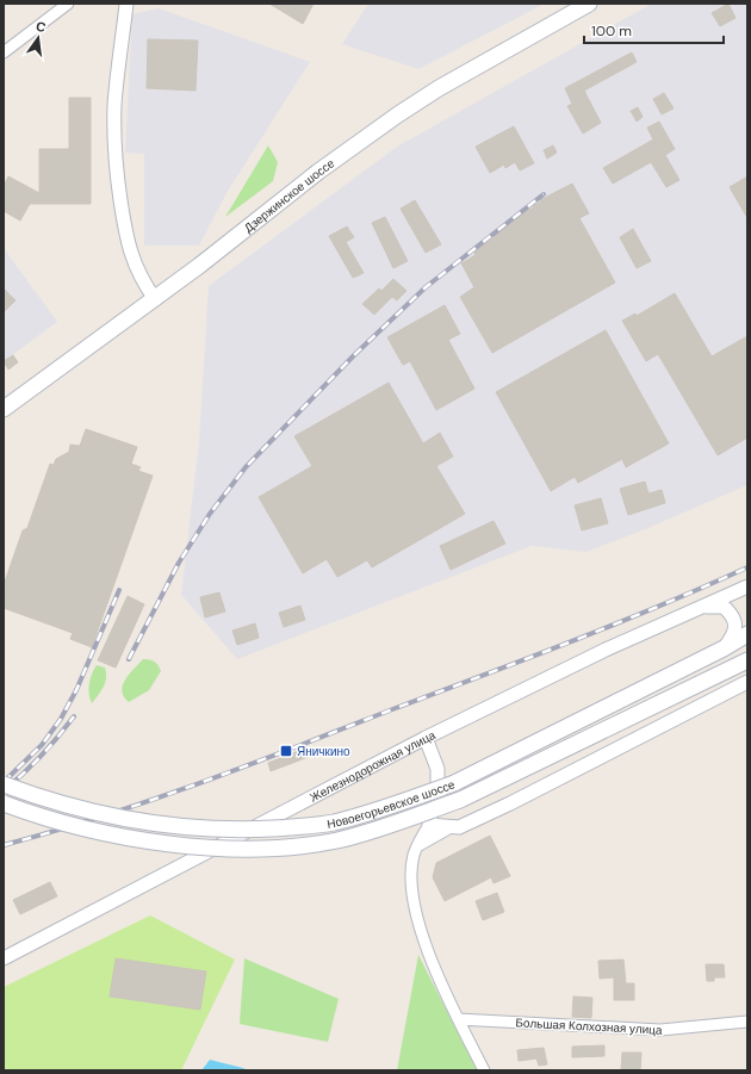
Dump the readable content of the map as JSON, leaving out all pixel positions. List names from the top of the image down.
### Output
{
  "streets": {
    "main road": ["Дзержинское шоссе", "Новоегорьевское шоссе"],
    "street": ["Железнодорожная улица", "Большая Колхозная улица"]
  },
  "places": {
    "transit": ["Яничкино"]
  },
  "scale_bar": "100 m",
  "north": "top"
}
